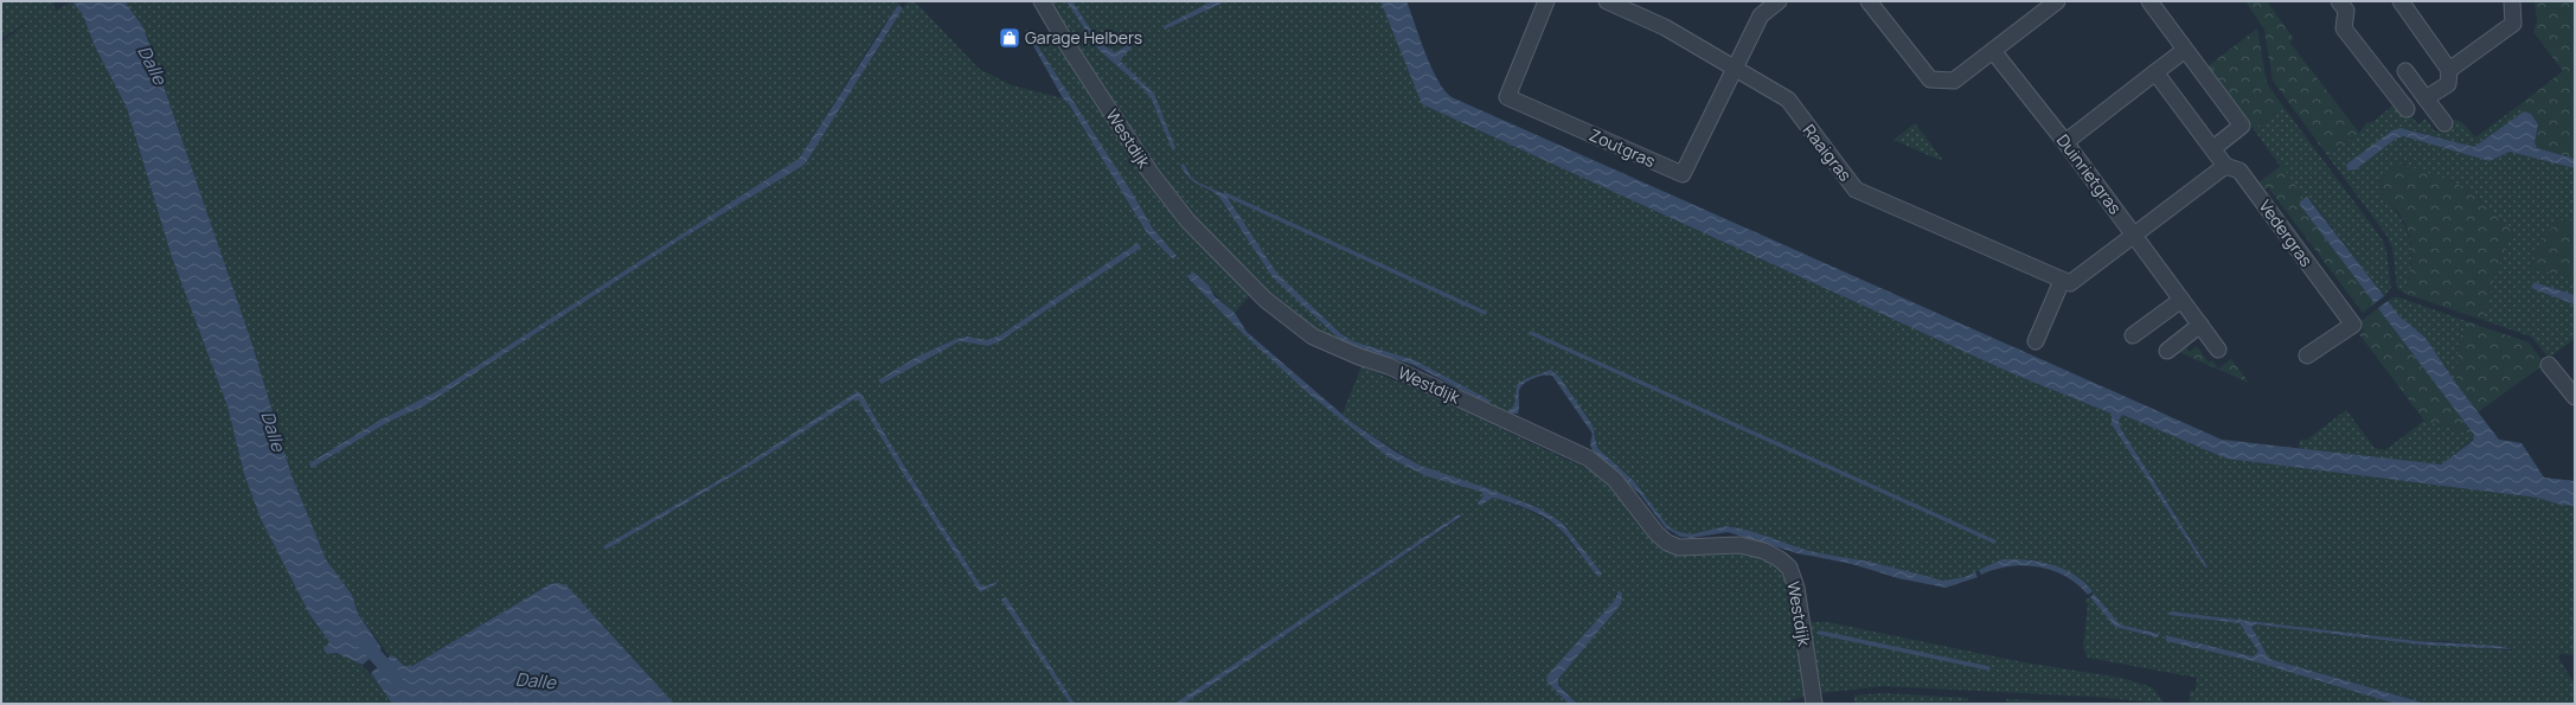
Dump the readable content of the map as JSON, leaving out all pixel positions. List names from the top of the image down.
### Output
{
  "streets": {
    "street": [
      "Westdijk",
      "Zoutgras",
      "Raaigras",
      "Duinrietgras",
      "Vedergras"
    ]
  },
  "crossings": [
    ["Zoutgras", "Raaigras"]
  ],
  "water": ["Dalle"],
  "places": {
    "shop": ["Garage Helbers"]
  }
}
